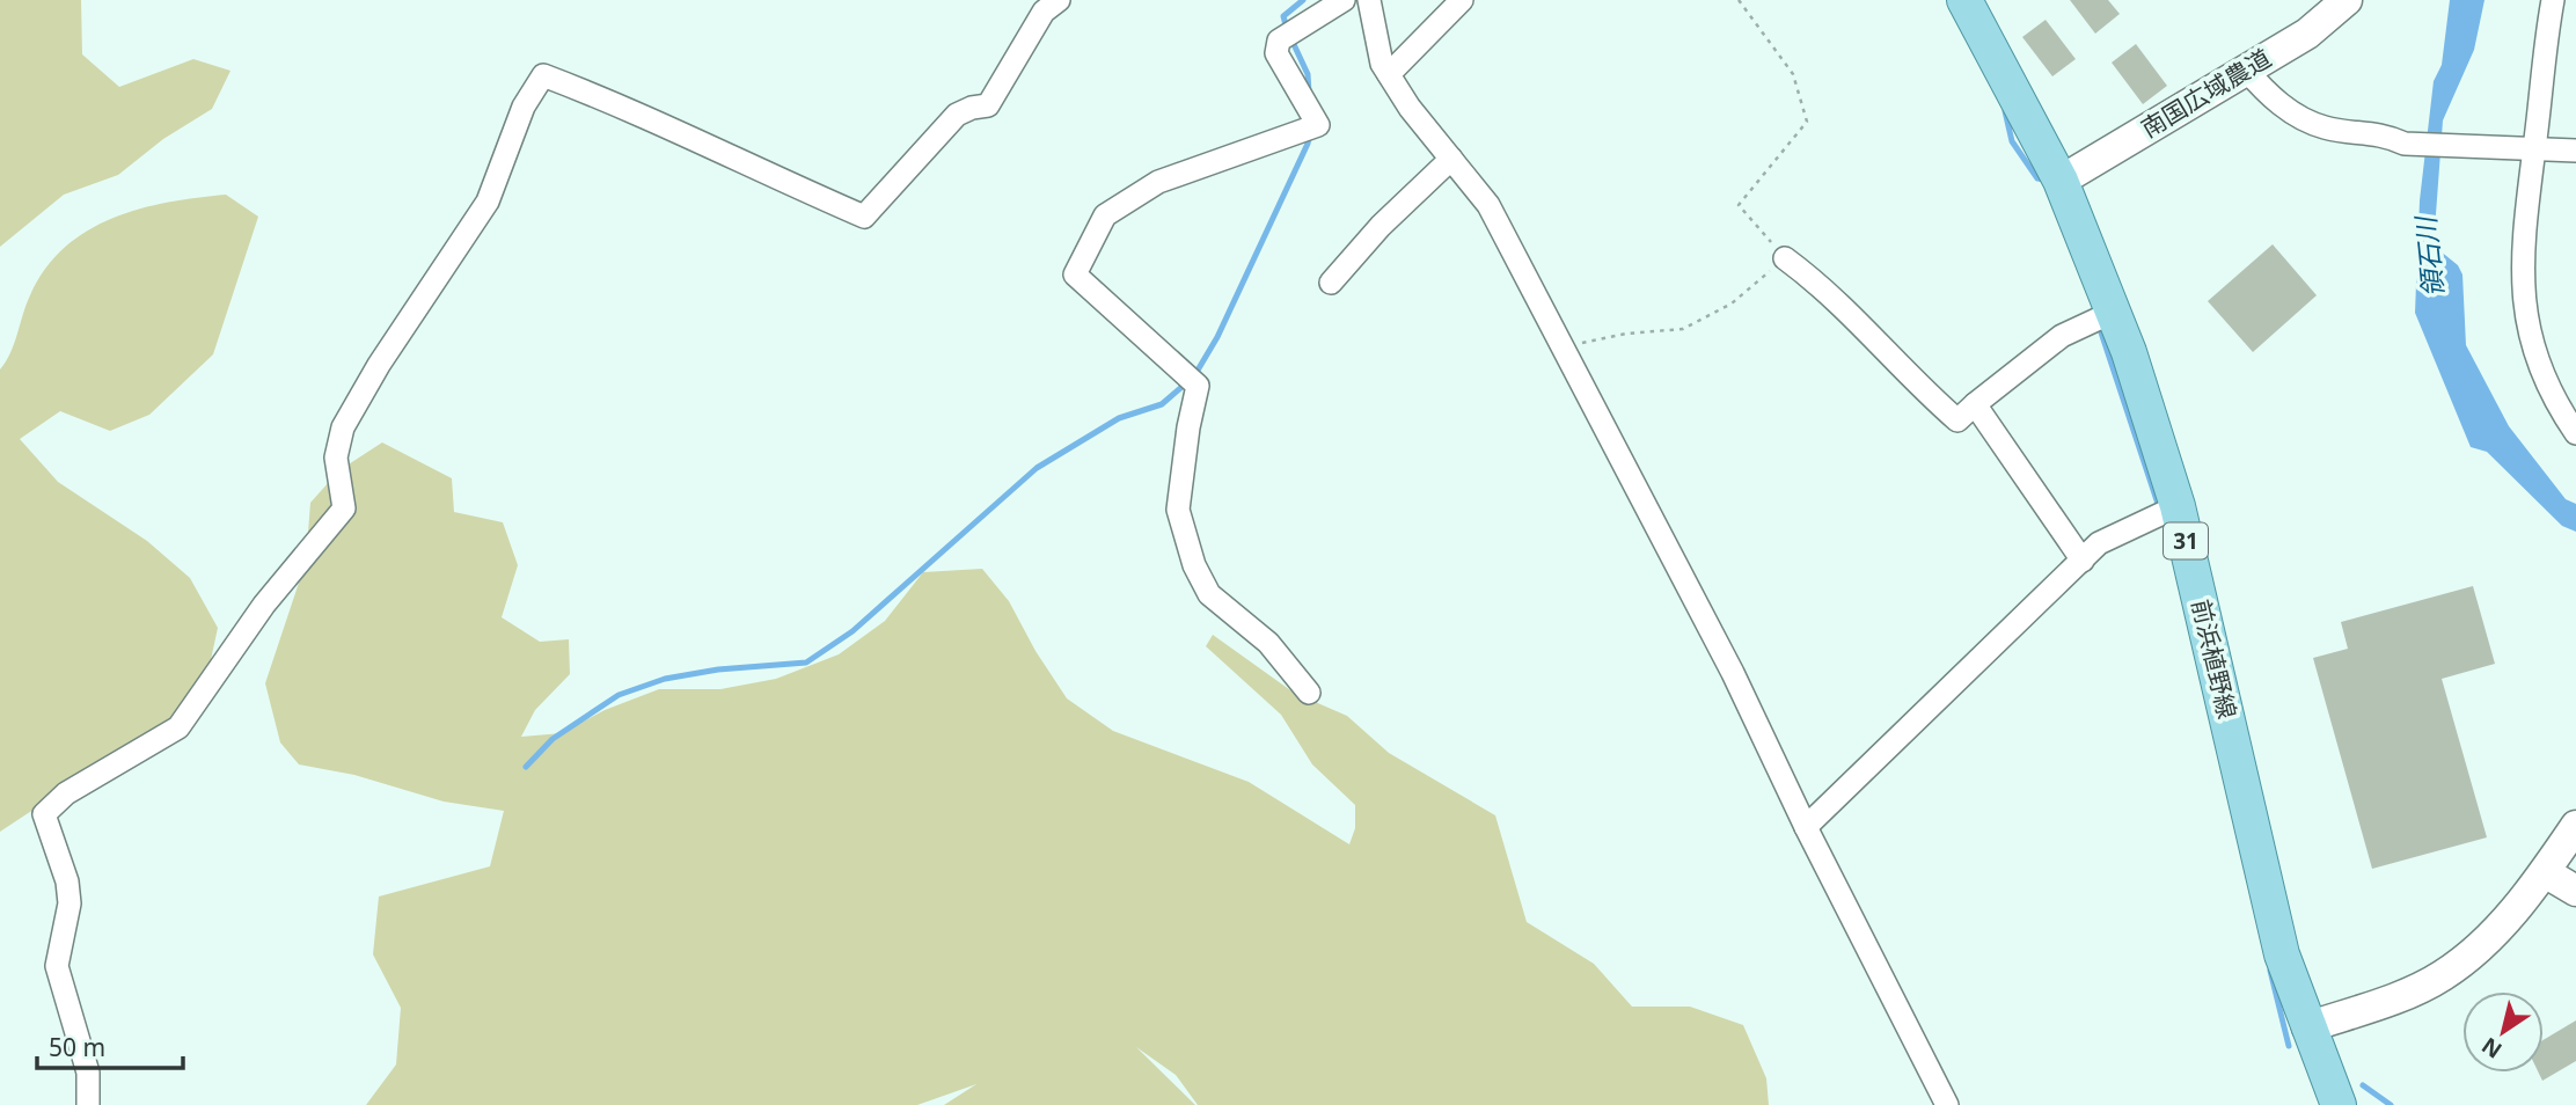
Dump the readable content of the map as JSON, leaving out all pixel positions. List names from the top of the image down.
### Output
{
  "streets": {
    "main road": ["31", "前浜植野線"],
    "street": ["南国広域農道"]
  },
  "crossings": [
    ["南国広域農道", "前浜植野線"]
  ],
  "water": ["領石川"],
  "scale_bar": "50 m",
  "north": "bottom left"
}
